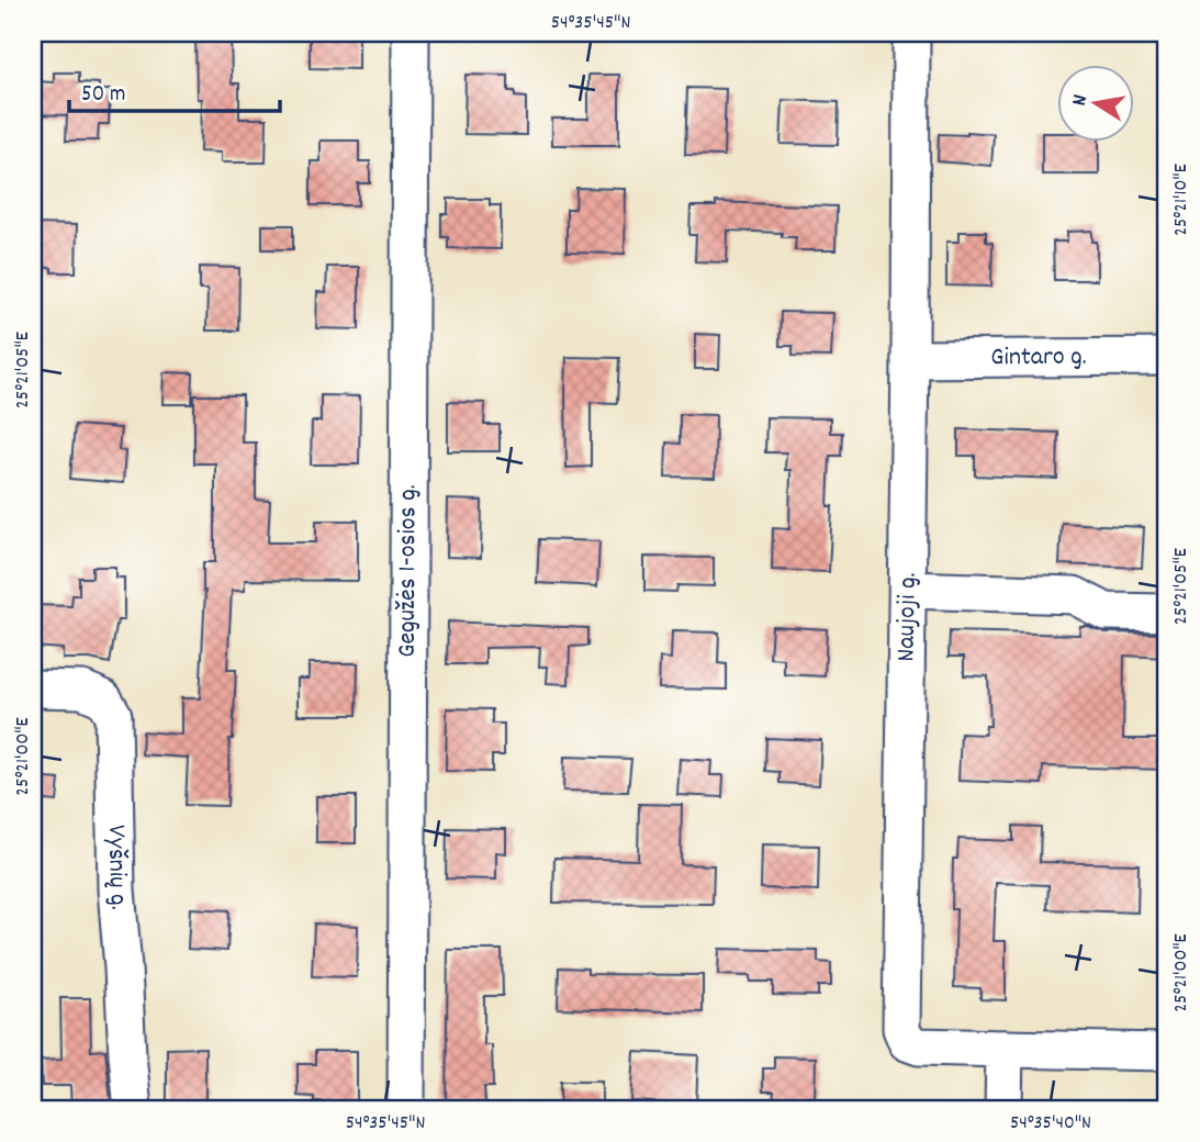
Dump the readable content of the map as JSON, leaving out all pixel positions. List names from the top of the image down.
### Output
{
  "streets": {
    "street": [
      "Gintaro g.",
      "Gegužės 1-osios g.",
      "Naujoji g.",
      "Vyšnių g."
    ]
  },
  "crossings": [
    ["Gintaro g.", "Naujoji g."]
  ],
  "scale_bar": "50 m",
  "north": "left",
  "coordinates": [
    "54°35'45\"N",
    "25°21'10\"E",
    "25°21'05\"E",
    "25°21'00\"E",
    "54°35'40\"N"
  ]
}
